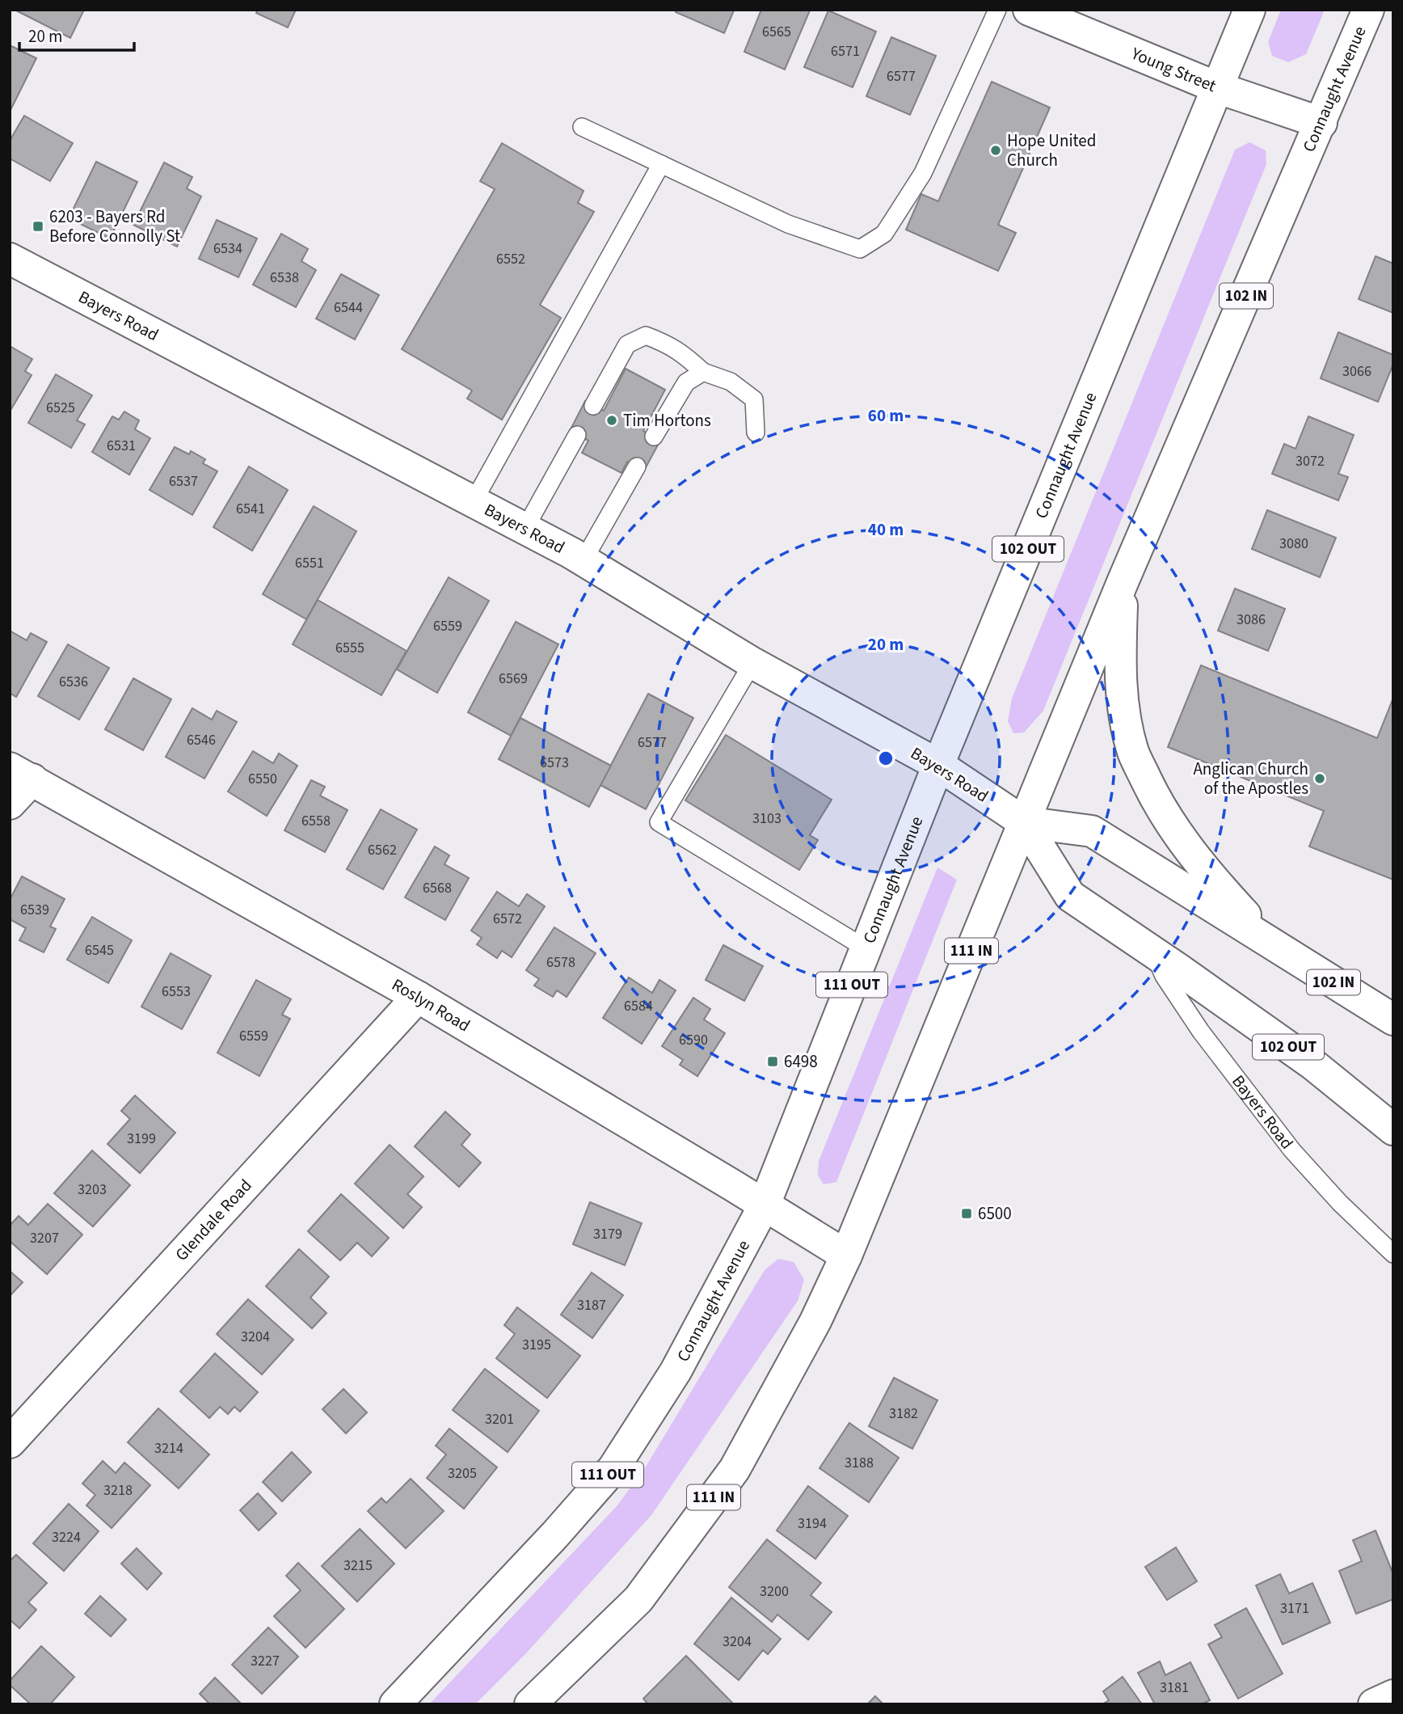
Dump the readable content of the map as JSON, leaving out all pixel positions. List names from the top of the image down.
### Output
{
  "streets": {
    "main road": [
      "Young Street",
      "Connaught Avenue",
      "102 IN",
      "Bayers Road",
      "102 OUT",
      "111 IN",
      "111 OUT",
      "Roslyn Road",
      "Glendale Road"
    ]
  },
  "crossings": [
    ["Young Street", "Connaught Avenue"],
    ["Connaught Avenue", "Bayers Road"],
    ["Connaught Avenue", "Roslyn Road"],
    ["Roslyn Road", "Glendale Road"]
  ],
  "places": {
    "other": ["Hope United Church", "Tim Hortons", "Anglican Church of the Apostles"],
    "transit": ["6203 - Bayers Rd Before Connolly St", "6498", "6500"]
  },
  "house_numbers": [
    "6565",
    "6571",
    "6577",
    "6534",
    "6552",
    "6538",
    "6544",
    "3066",
    "6525",
    "6531",
    "3072",
    "6537",
    "6541",
    "3080",
    "6551",
    "3086",
    "6559",
    "6555",
    "6569",
    "6536",
    "6546",
    "6577",
    "6573",
    "6550",
    "3103",
    "6558",
    "6562",
    "6568",
    "6539",
    "6572",
    "6545",
    "6578",
    "6553",
    "6584",
    "6559",
    "6590",
    "3199",
    "3203",
    "3179",
    "3207",
    "3187",
    "3204",
    "3195",
    "3182",
    "3201",
    "3214",
    "3188",
    "3205",
    "3218",
    "3194",
    "3224",
    "3215",
    "3200",
    "3171",
    "3204",
    "3227",
    "3181"
  ],
  "scale_bar": "20 m",
  "rings": ["60 m", "40 m", "20 m"]
}
